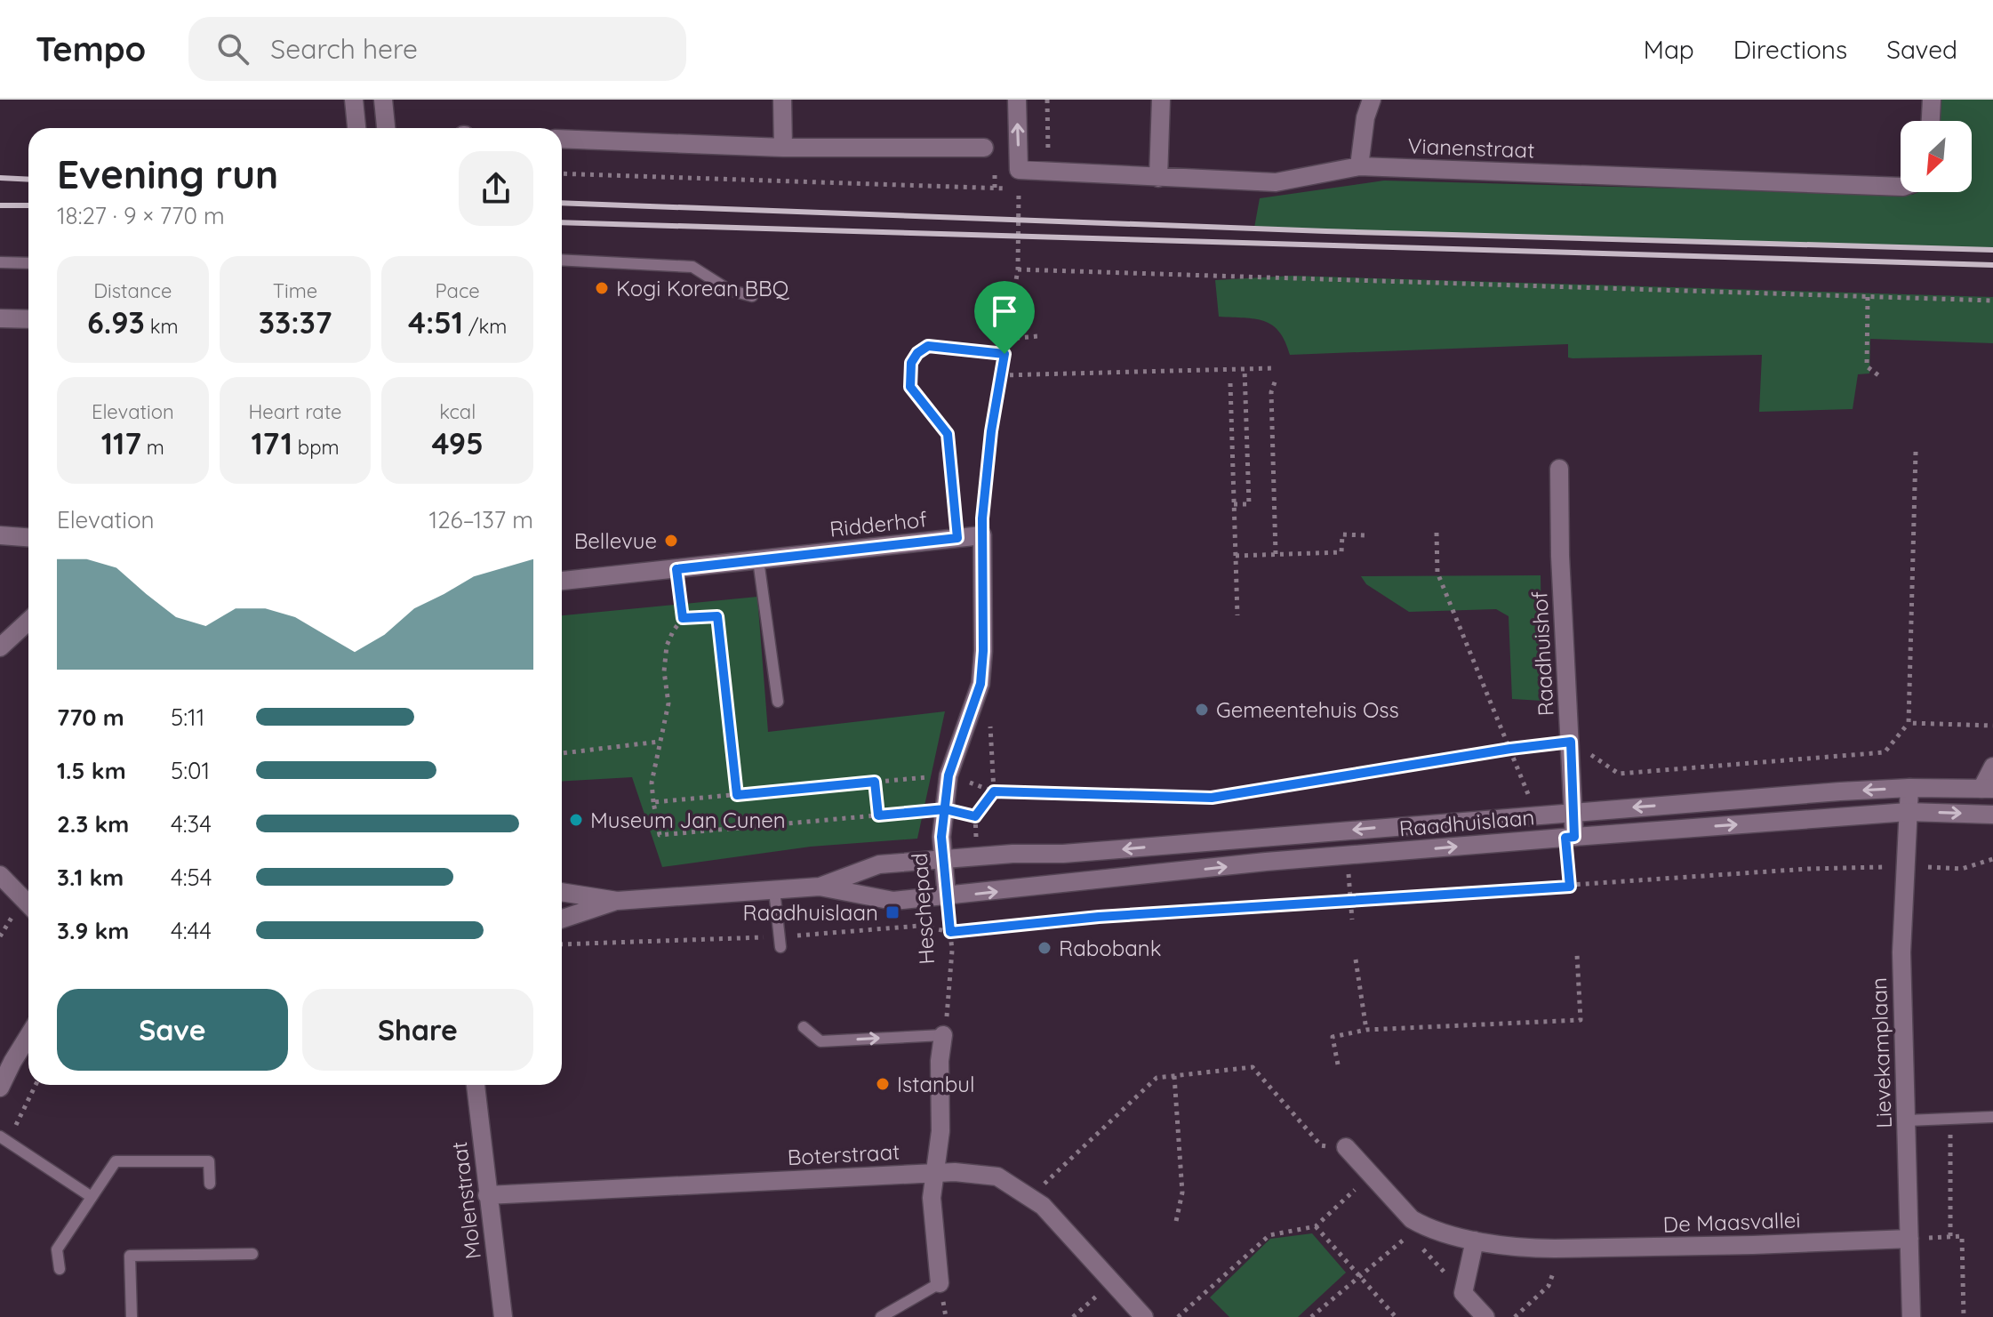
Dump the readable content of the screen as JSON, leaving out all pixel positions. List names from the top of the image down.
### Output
{
  "streets": {
    "street": [
      "Vianenstraat",
      "Ridderhof",
      "Raadhuishof",
      "Raadhuislaan",
      "Heschepad",
      "Lievekamplaan",
      "Boterstraat",
      "Molenstraat",
      "De Maasvallei"
    ]
  },
  "crossings": [
    ["Ridderhof", "Heschepad"],
    ["Raadhuishof", "Raadhuislaan"],
    ["Raadhuislaan", "Heschepad"],
    ["Raadhuislaan", "Lievekamplaan"],
    ["Lievekamplaan", "De Maasvallei"],
    ["Boterstraat", "Molenstraat"]
  ],
  "places": {
    "other": [
      "Kogi Korean BBQ",
      "Bellevue",
      "Gemeentehuis Oss",
      "Museum Jan Cunen",
      "Rabobank",
      "Istanbul"
    ],
    "transit": ["Raadhuislaan"]
  },
  "north": "bottom left",
  "page": {
    "header": "Tempo",
    "search": "Search here",
    "nav": ["Map", "Directions", "Saved"],
    "heading": ["Evening run", "18:27 · 9 × 770 m"],
    "stats": [
      ["Distance", "6.93 km"],
      ["Time", "33:37"],
      ["Pace", "4:51 /km"],
      ["Elevation", "117 m"],
      ["Heart rate", "171 bpm"],
      ["kcal", "495"]
    ],
    "chart": ["Elevation", "126–137 m"],
    "list": [
      {
        "name": "770 m",
        "note": "5:11"
      },
      {
        "name": "1.5 km",
        "note": "5:01"
      },
      {
        "name": "2.3 km",
        "note": "4:34"
      },
      {
        "name": "3.1 km",
        "note": "4:54"
      },
      {
        "name": "3.9 km",
        "note": "4:44"
      }
    ],
    "buttons": ["Save", "Share"]
  }
}
